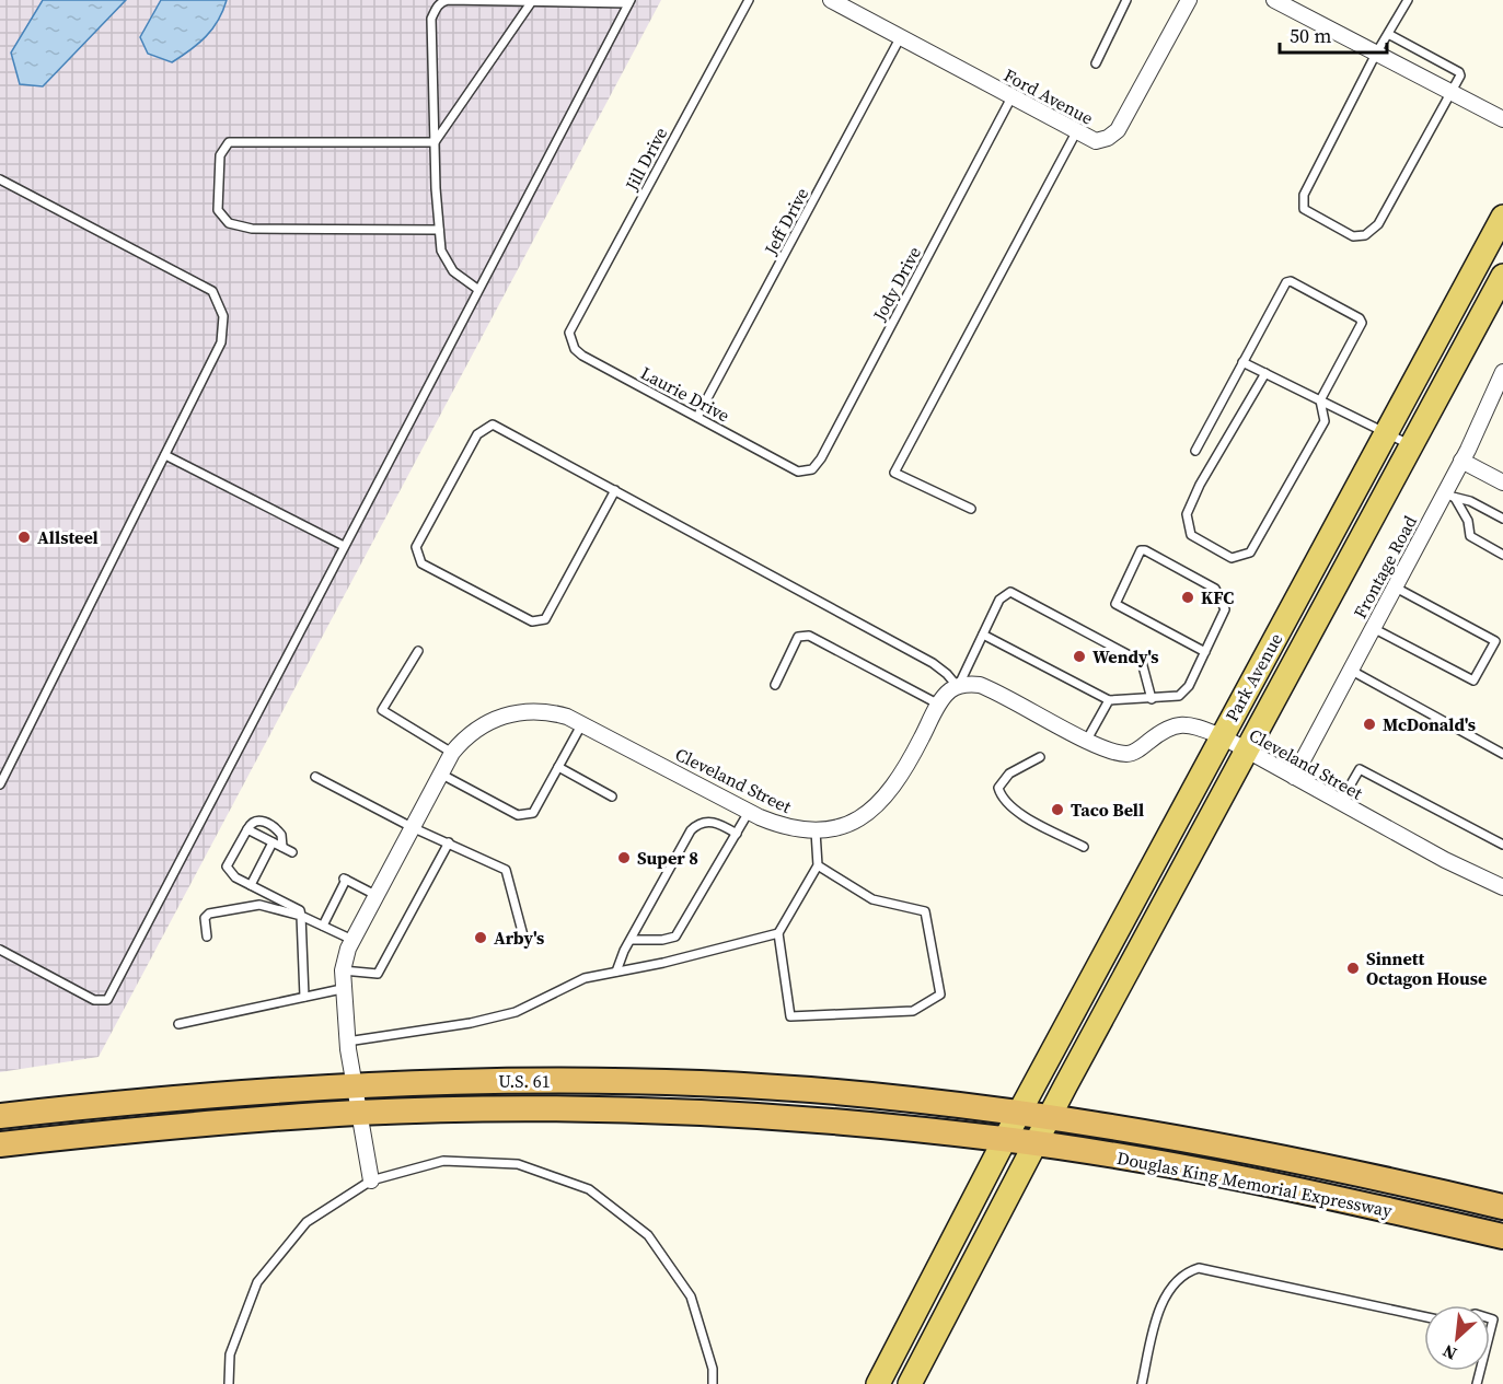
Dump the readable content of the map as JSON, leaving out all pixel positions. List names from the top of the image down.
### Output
{
  "streets": {
    "highway": ["U.S. 61", "Douglas King Memorial Expressway"],
    "main road": ["Park Avenue"],
    "street": ["Ford Avenue", "Frontage Road", "Cleveland Street"],
    "lane": [
      "Jill Drive",
      "Jeff Drive",
      "Jody Drive",
      "Laurie Drive"
    ]
  },
  "crossings": [
    ["Ford Avenue", "Jeff Drive"],
    ["Ford Avenue", "Jody Drive"],
    ["Jill Drive", "Laurie Drive"],
    ["Jeff Drive", "Laurie Drive"],
    ["Jody Drive", "Laurie Drive"],
    ["Frontage Road", "Cleveland Street"],
    ["Park Avenue", "Cleveland Street"],
    ["Park Avenue", "U.S. 61"],
    ["Park Avenue", "Douglas King Memorial Expressway"],
    ["Cleveland Street", "U.S. 61"],
    ["U.S. 61", "Douglas King Memorial Expressway"]
  ],
  "places": [
    "Allsteel",
    "KFC",
    "Wendy's",
    "McDonald's",
    "Taco Bell",
    "Super 8",
    "Arby's",
    "Sinnett Octagon House"
  ],
  "scale_bar": "50 m",
  "north": "bottom left"
}
